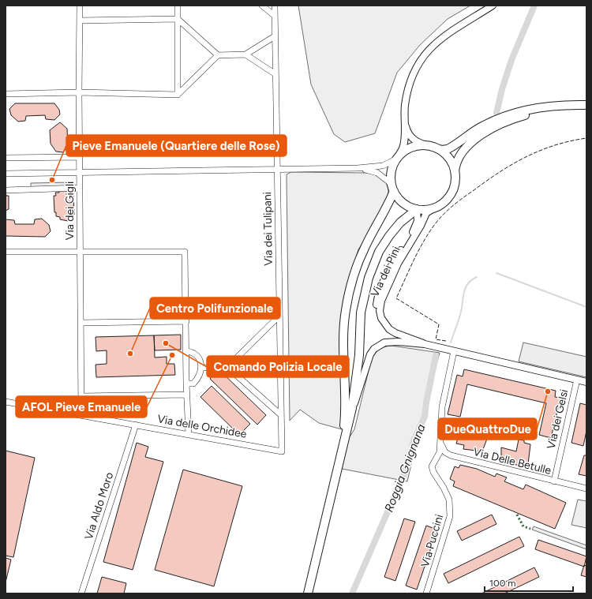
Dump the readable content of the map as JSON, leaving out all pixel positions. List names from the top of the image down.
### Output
{
  "streets": {
    "street": [
      "Via dei Gigli",
      "Via dei Tulipani",
      "Via dei Pini",
      "Via dei Gelsi",
      "Via delle Orchidee",
      "Via Delle Betulle",
      "Via Aldo Moro",
      "Via Puccini"
    ]
  },
  "crossings": [
    ["Via dei Gigli", "Via delle Orchidee"],
    ["Via dei Tulipani", "Via delle Orchidee"],
    ["Via dei Pini", "Via dei Gelsi"],
    ["Via dei Gelsi", "Via Delle Betulle"],
    ["Via delle Orchidee", "Via Aldo Moro"],
    ["Via Delle Betulle", "Via Puccini"]
  ],
  "water": ["Roggia Gnignana"],
  "places": [
    "Pieve Emanuele (Quartiere delle Rose)",
    "Comando Polizia Locale",
    "Centro Polifunzionale",
    "AFOL Pieve Emanuele",
    "DueQuattroDue"
  ],
  "scale_bar": "100 m"
}
